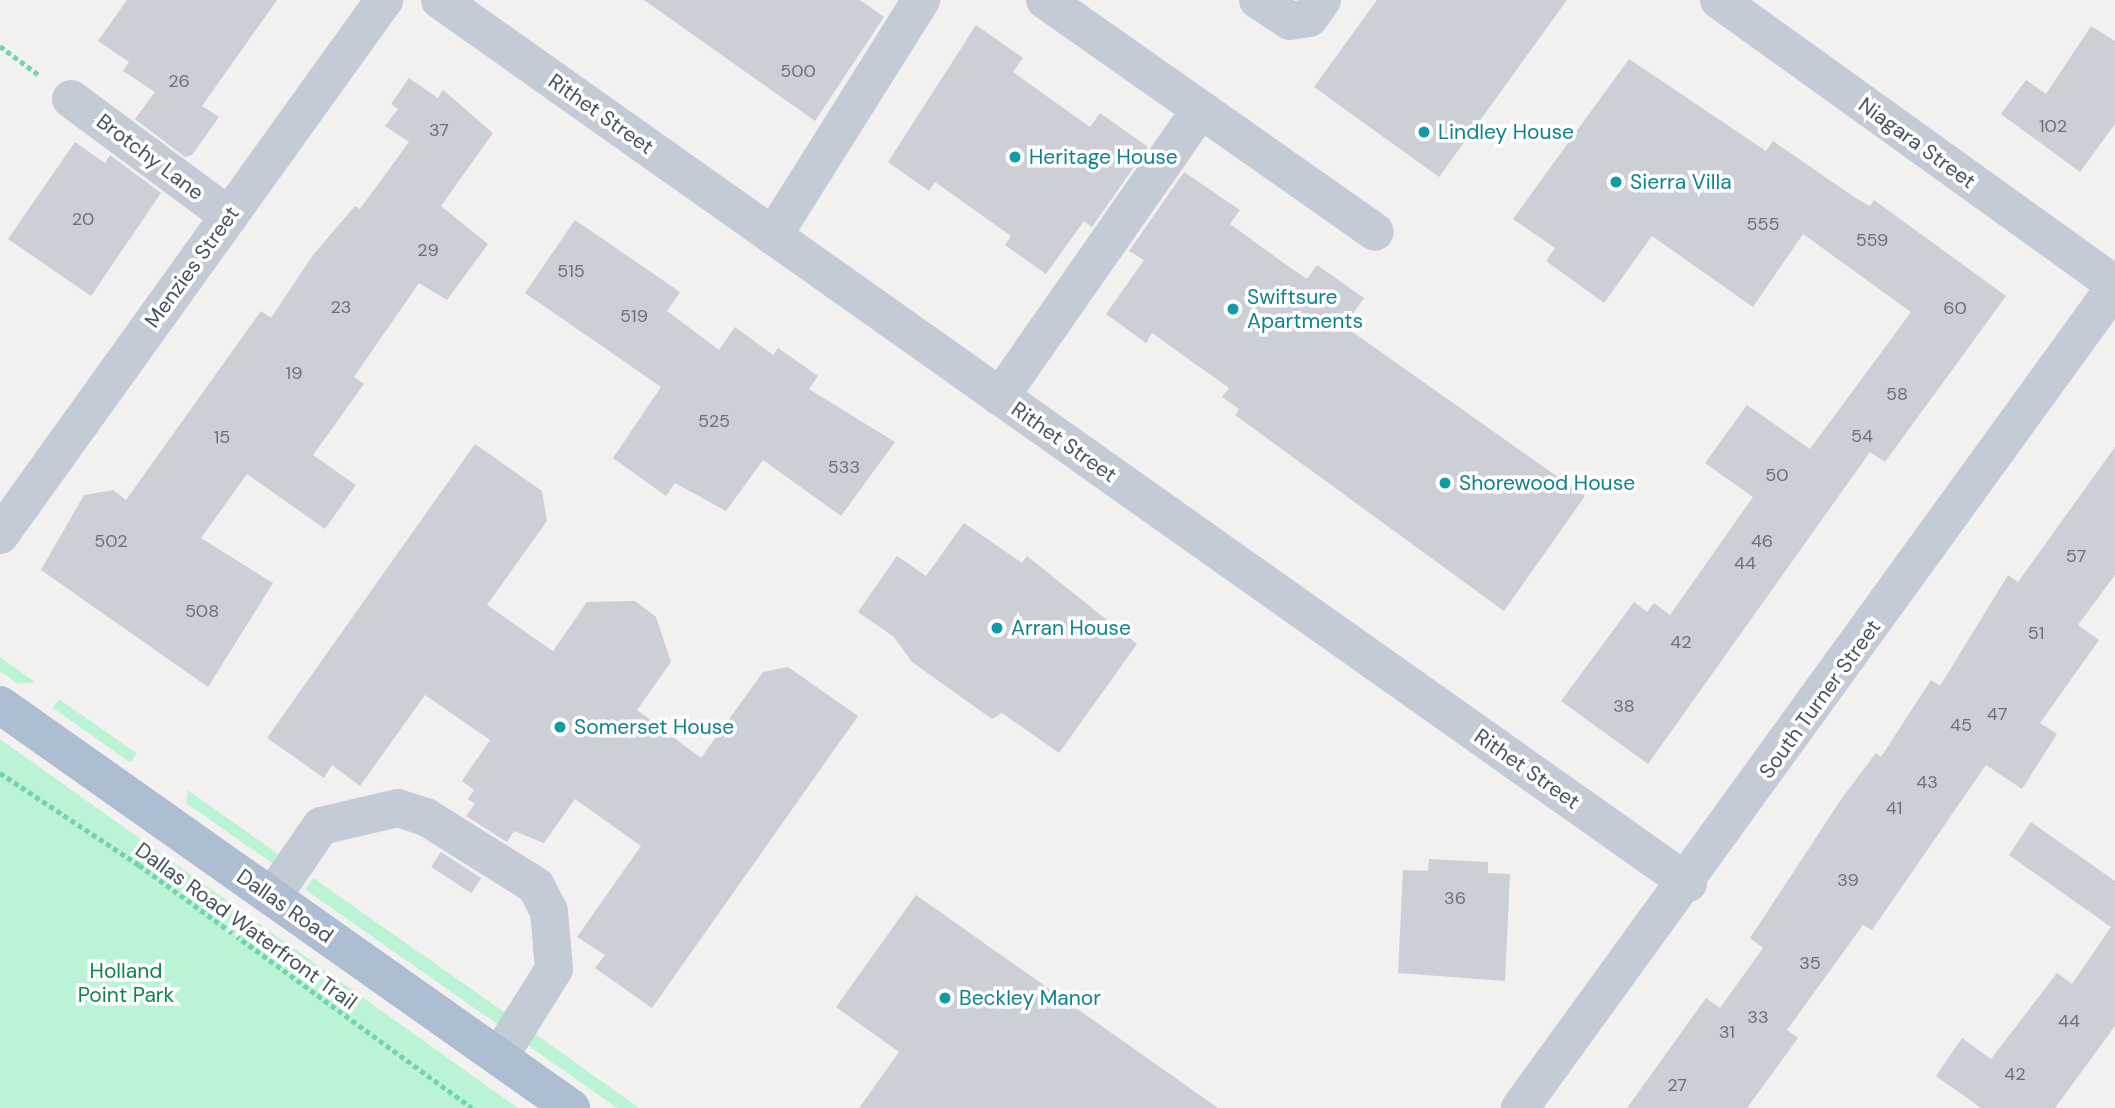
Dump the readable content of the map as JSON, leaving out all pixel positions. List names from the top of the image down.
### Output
{
  "streets": {
    "main road": ["Dallas Road"],
    "street": [
      "Rithet Street",
      "Niagara Street",
      "Brotchy Lane",
      "Menzies Street",
      "South Turner Street"
    ],
    "path": ["Dallas Road Waterfront Trail"]
  },
  "crossings": [
    ["Rithet Street", "South Turner Street"],
    ["Niagara Street", "South Turner Street"],
    ["Brotchy Lane", "Menzies Street"]
  ],
  "parks": ["Holland Point Park"],
  "places": [
    "Lindley House",
    "Heritage House",
    "Sierra Villa",
    "Swiftsure Apartments",
    "Shorewood House",
    "Arran House",
    "Somerset House",
    "Beckley Manor"
  ],
  "house_numbers": [
    "500",
    "26",
    "102",
    "37",
    "20",
    "555",
    "559",
    "29",
    "515",
    "23",
    "60",
    "519",
    "19",
    "58",
    "525",
    "54",
    "15",
    "533",
    "50",
    "502",
    "46",
    "57",
    "44",
    "508",
    "51",
    "42",
    "38",
    "47",
    "45",
    "43",
    "41",
    "39",
    "36",
    "35",
    "33",
    "44",
    "31",
    "42",
    "27"
  ]
}
